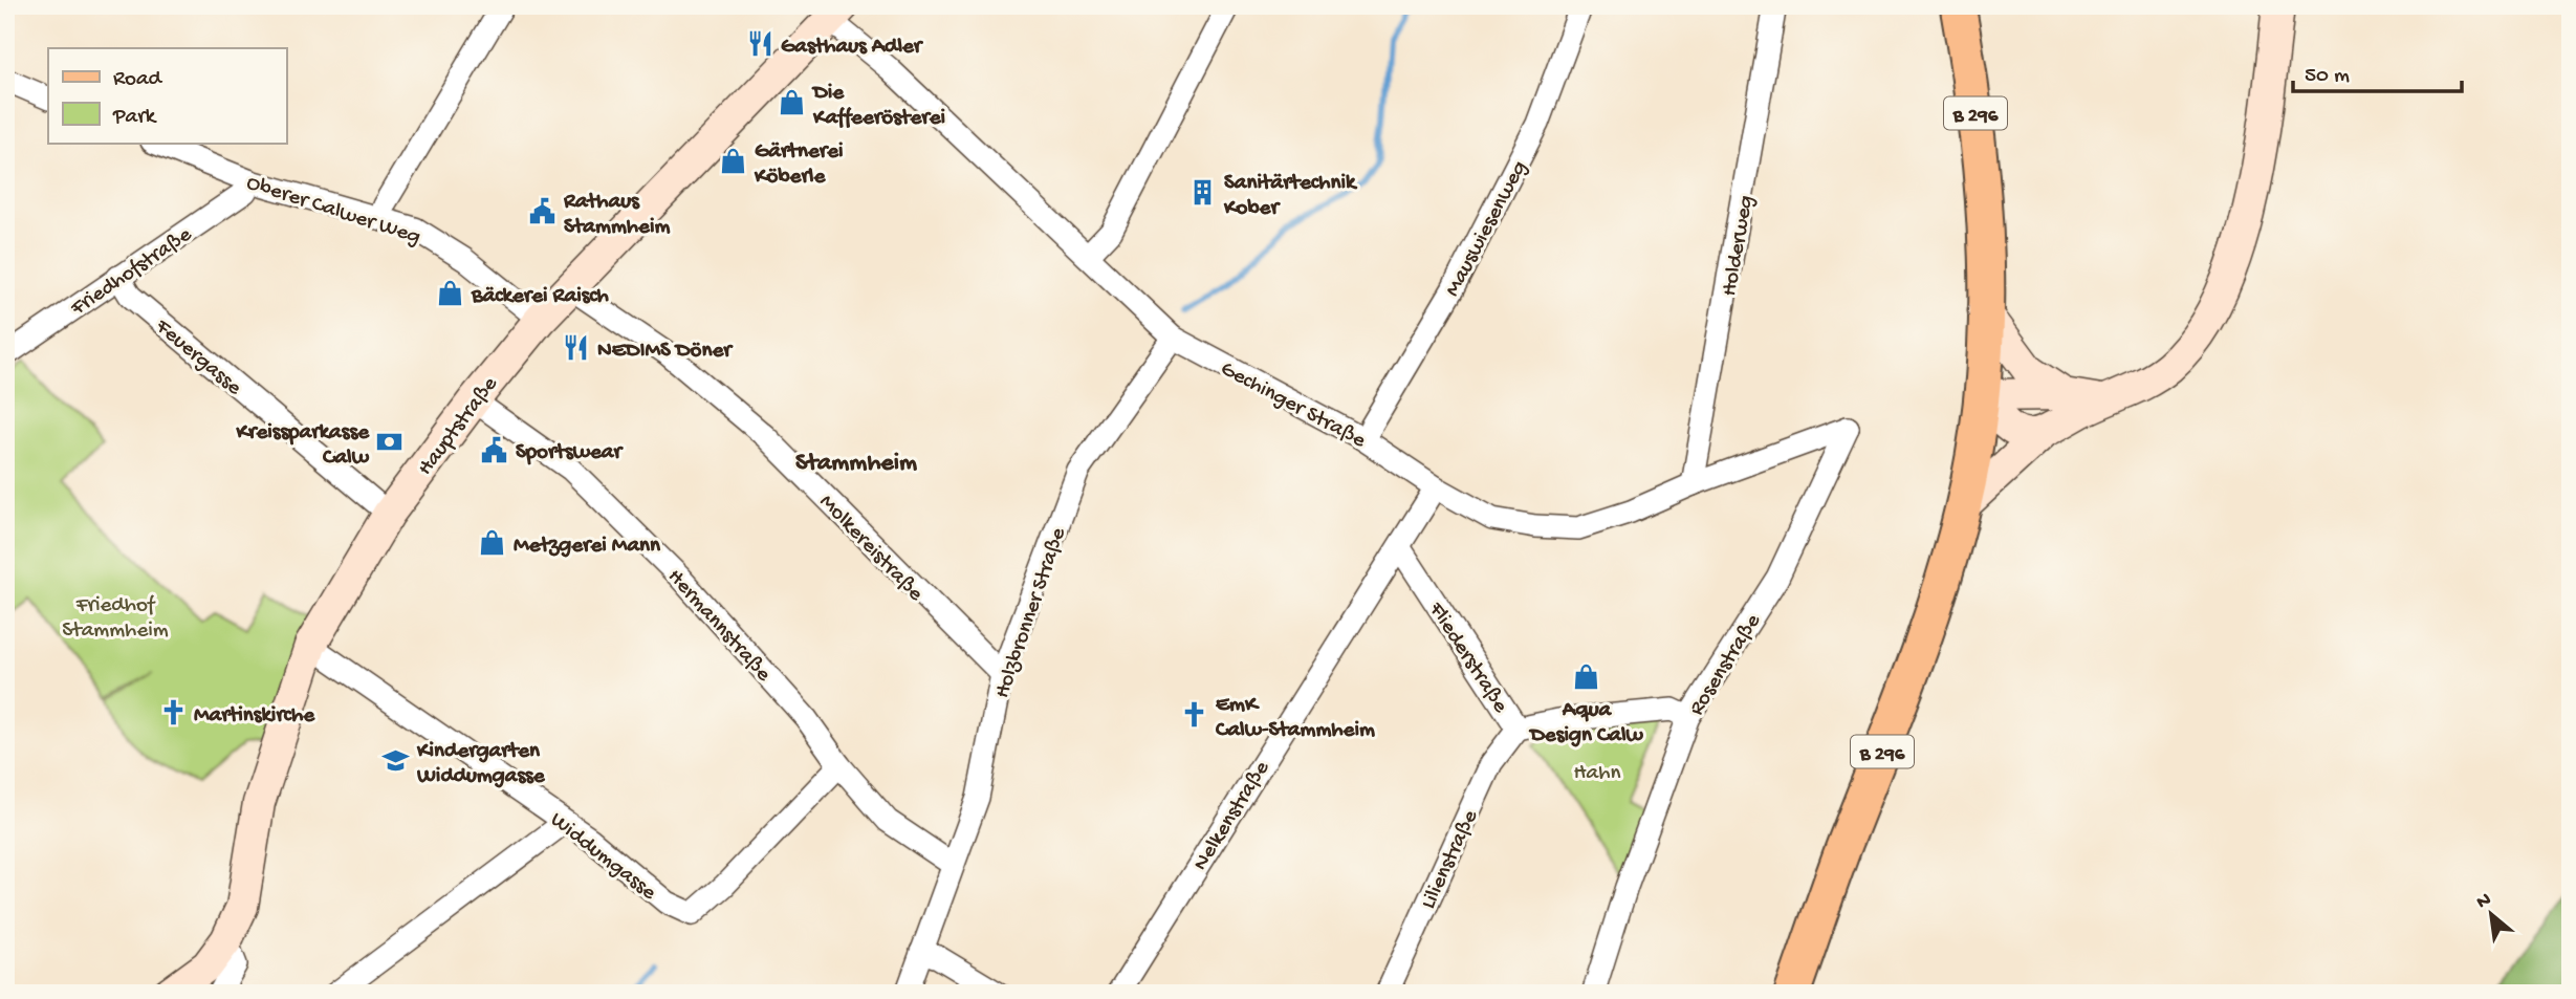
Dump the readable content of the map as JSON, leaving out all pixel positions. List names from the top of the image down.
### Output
{
  "streets": {
    "main road": ["B 296"],
    "street": [
      "Oberer Calwer Weg",
      "Mauswiesenweg",
      "Holderweg",
      "Friedhofstraße",
      "Feuergasse",
      "Gechinger Straße",
      "Hauptstraße",
      "Molkereistraße",
      "Holzbronner Straße",
      "Hermannstraße",
      "Fliederstraße",
      "Rosenstraße",
      "Nelkenstraße",
      "Widdumgasse",
      "Lilienstraße"
    ]
  },
  "crossings": [
    ["Oberer Calwer Weg", "Friedhofstraße"],
    ["Oberer Calwer Weg", "Hauptstraße"],
    ["Mauswiesenweg", "Gechinger Straße"],
    ["Holderweg", "Gechinger Straße"],
    ["Friedhofstraße", "Feuergasse"],
    ["Feuergasse", "Hauptstraße"],
    ["Gechinger Straße", "Hauptstraße"],
    ["Gechinger Straße", "Holzbronner Straße"],
    ["Gechinger Straße", "Rosenstraße"],
    ["Gechinger Straße", "Nelkenstraße"],
    ["Hauptstraße", "Molkereistraße"],
    ["Hauptstraße", "Hermannstraße"],
    ["Hauptstraße", "Widdumgasse"],
    ["Molkereistraße", "Holzbronner Straße"],
    ["Holzbronner Straße", "Hermannstraße"],
    ["Hermannstraße", "Widdumgasse"],
    ["Fliederstraße", "Rosenstraße"],
    ["Fliederstraße", "Nelkenstraße"],
    ["Fliederstraße", "Lilienstraße"]
  ],
  "districts": ["Stammheim"],
  "parks": ["Friedhof Stammheim", "Hahn"],
  "places": {
    "restaurant": ["Gasthaus Adler", "NEDIMS Döner"],
    "shop": [
      "Die Kaffeerösterei",
      "Gärtnerei Köberle",
      "Bäckerei Raisch",
      "Metzgerei Mann",
      "Aqua Design Calw"
    ],
    "building": ["Sanitärtechnik Kober"],
    "public building": ["Rathaus Stammheim", "Sportswear"],
    "bank": ["Kreissparkasse Calw"],
    "church": ["Martinskirche", "EmK Calw-Stammheim"],
    "school or university": ["Kindergarten Widdumgasse"]
  },
  "legend": ["Road", "Park"],
  "scale_bar": "50 m",
  "north": "top left"
}
